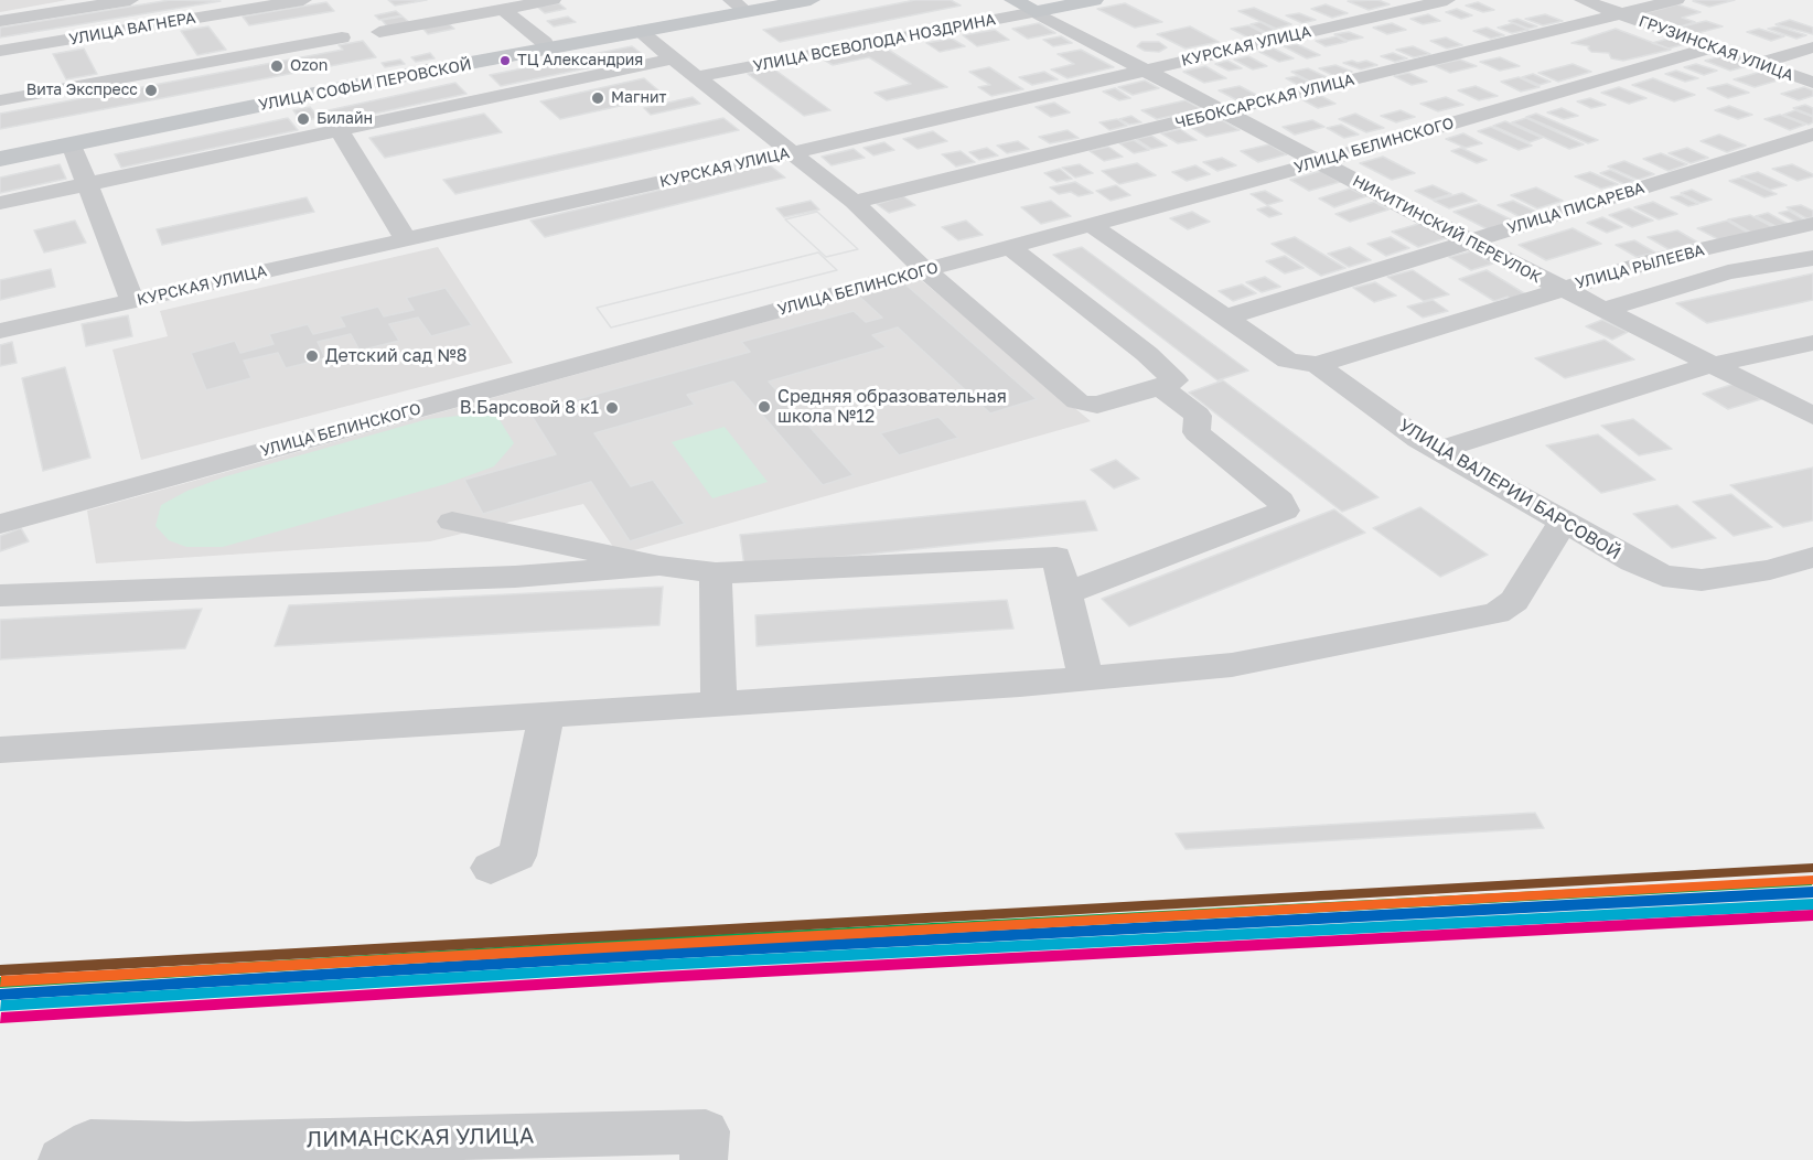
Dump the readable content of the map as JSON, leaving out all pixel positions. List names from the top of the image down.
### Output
{
  "streets": {
    "main road": ["УЛИЦА ВСЕВОЛОДА НОЗДРИНА", "УЛИЦА СОФЬИ ПЕРОВСКОЙ", "НИКИТИНСКИЙ ПЕРЕУЛОК"],
    "street": [
      "УЛИЦА ВАГНЕРА",
      "КУРСКАЯ УЛИЦА",
      "ГРУЗИНСКАЯ УЛИЦА",
      "ЧЕБОКСАРСКАЯ УЛИЦА",
      "УЛИЦА БЕЛИНСКОГО",
      "УЛИЦА ПИСАРЕВА",
      "УЛИЦА РЫЛЕЕВА",
      "УЛИЦА ВАЛЕРИИ БАРСОВОЙ",
      "ЛИМАНСКАЯ УЛИЦА"
    ]
  },
  "crossings": [
    ["УЛИЦА ВСЕВОЛОДА НОЗДРИНА", "НИКИТИНСКИЙ ПЕРЕУЛОК"],
    ["КУРСКАЯ УЛИЦА", "НИКИТИНСКИЙ ПЕРЕУЛОК"],
    ["ГРУЗИНСКАЯ УЛИЦА", "ЧЕБОКСАРСКАЯ УЛИЦА"],
    ["ГРУЗИНСКАЯ УЛИЦА", "УЛИЦА БЕЛИНСКОГО"],
    ["ЧЕБОКСАРСКАЯ УЛИЦА", "НИКИТИНСКИЙ ПЕРЕУЛОК"],
    ["УЛИЦА БЕЛИНСКОГО", "НИКИТИНСКИЙ ПЕРЕУЛОК"],
    ["УЛИЦА БЕЛИНСКОГО", "УЛИЦА ВАЛЕРИИ БАРСОВОЙ"],
    ["УЛИЦА ПИСАРЕВА", "НИКИТИНСКИЙ ПЕРЕУЛОК"],
    ["УЛИЦА ПИСАРЕВА", "УЛИЦА ВАЛЕРИИ БАРСОВОЙ"],
    ["НИКИТИНСКИЙ ПЕРЕУЛОК", "УЛИЦА РЫЛЕЕВА"],
    ["УЛИЦА РЫЛЕЕВА", "УЛИЦА ВАЛЕРИИ БАРСОВОЙ"]
  ],
  "places": [
    "ТЦ Александрия",
    "Ozon",
    "Вита Экспресс",
    "Магнит",
    "Билайн",
    "Детский сад №8",
    "Средняя образовательная школа №12",
    "В.Барсовой 8 к1"
  ]
}
